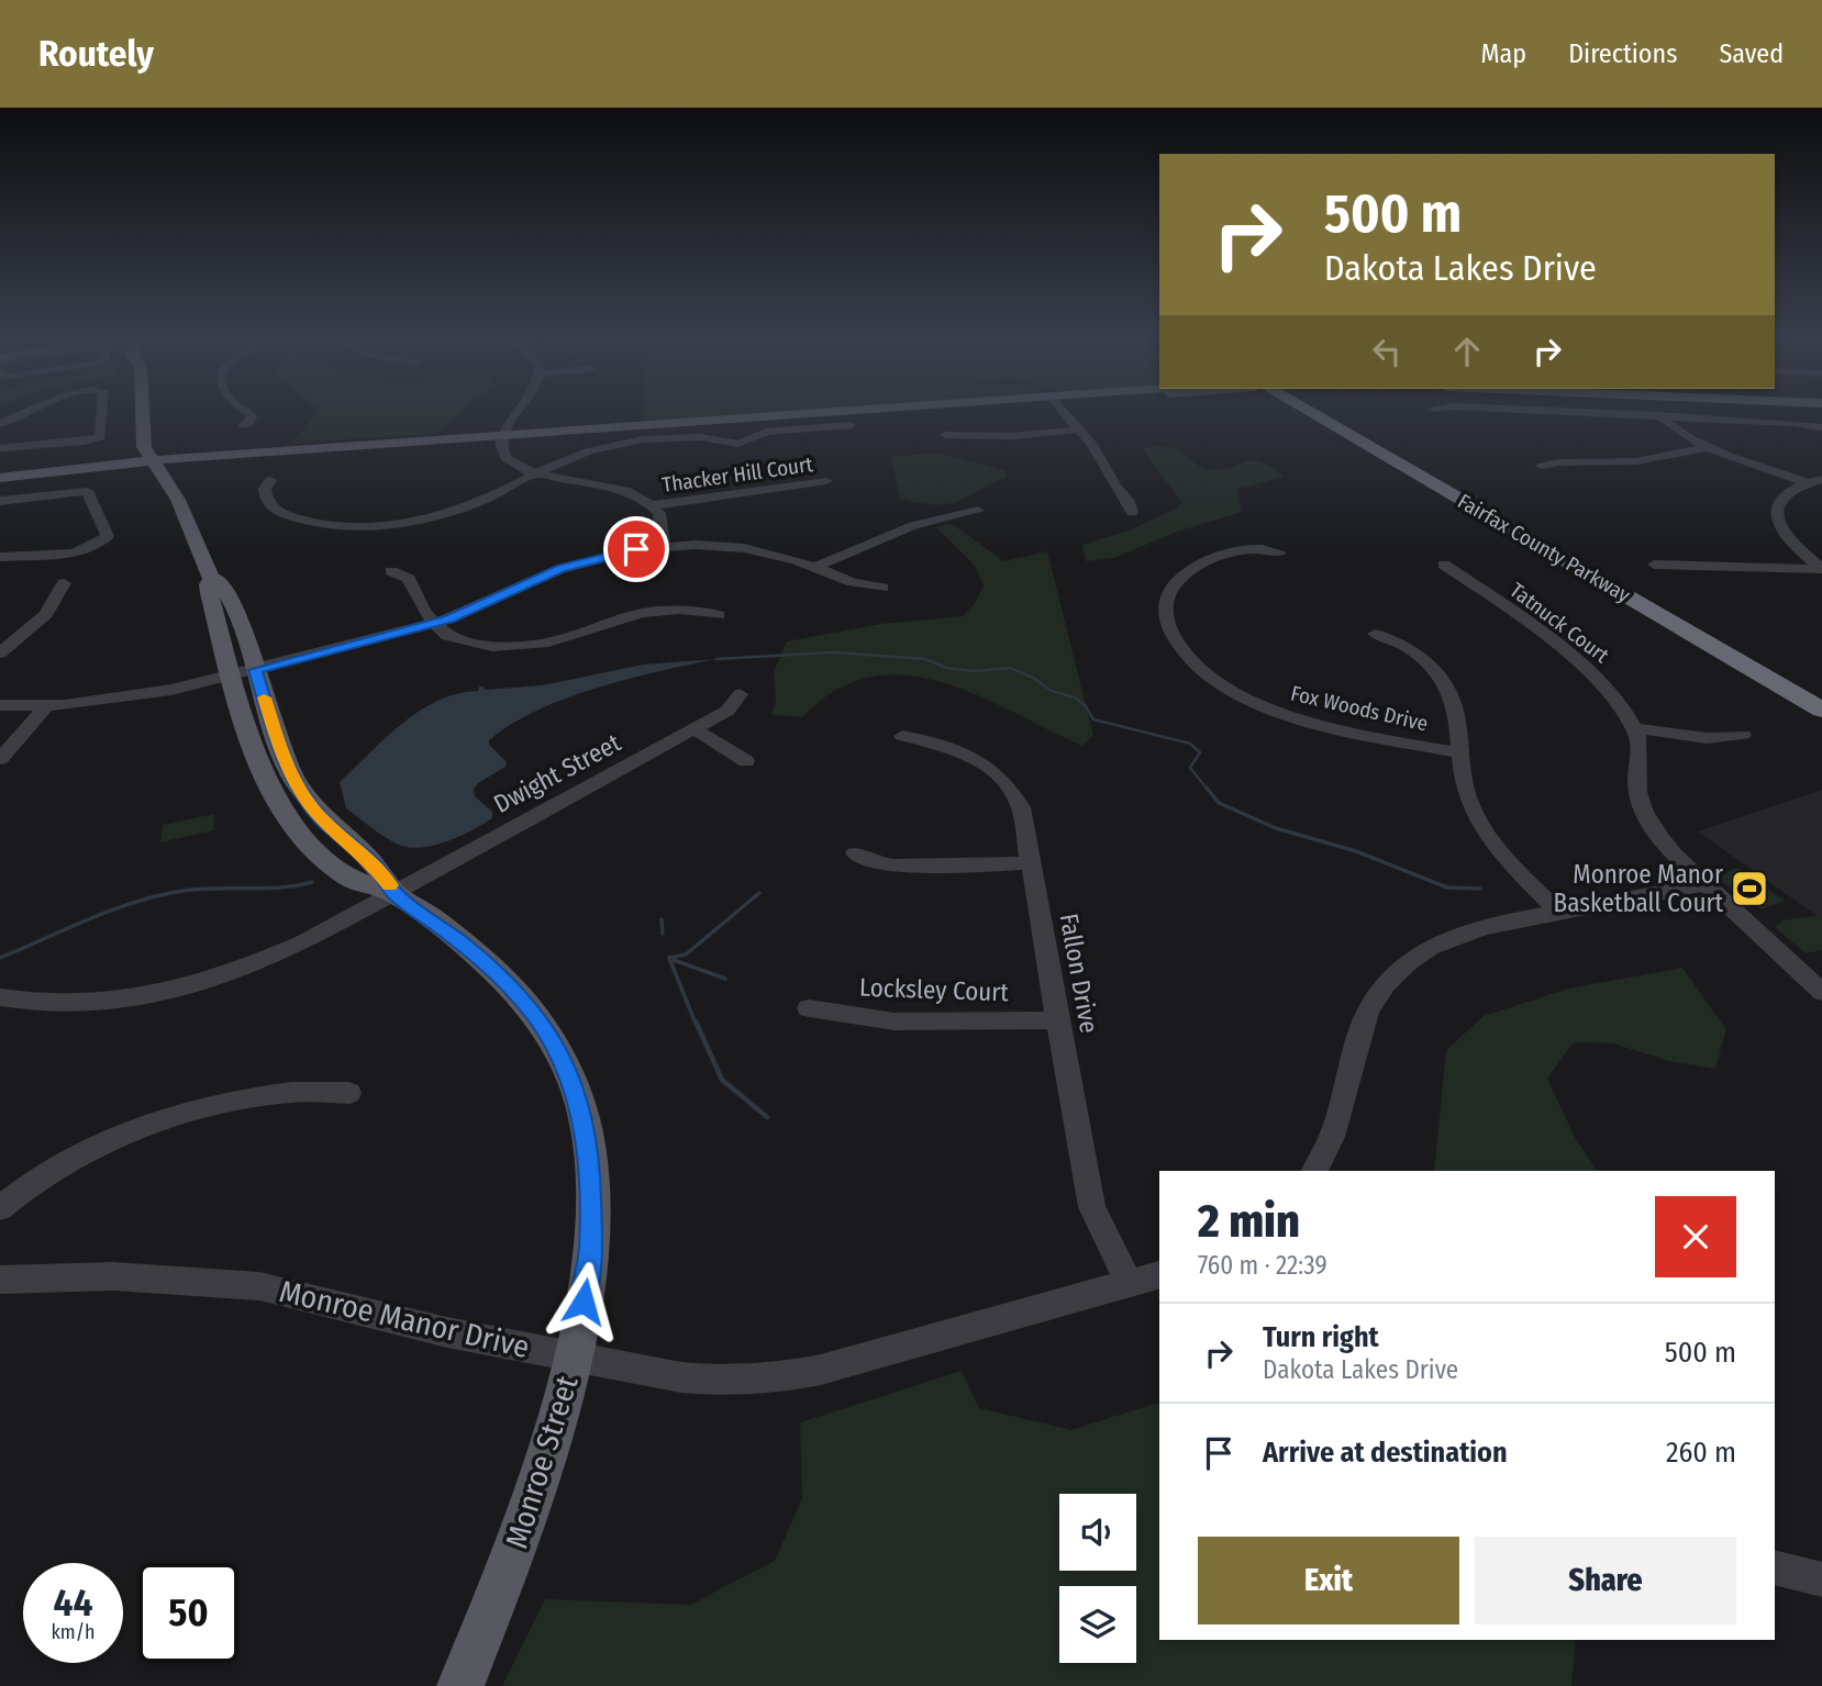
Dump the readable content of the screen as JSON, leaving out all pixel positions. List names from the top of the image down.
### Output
{
  "streets": {
    "highway": ["Fairfax County Parkway"],
    "main road": ["Monroe Street"],
    "street": [
      "Thacker Hill Court",
      "Tatnuck Court",
      "Fox Woods Drive",
      "Dwight Street",
      "Fallon Drive",
      "Locksley Court",
      "Monroe Manor Drive"
    ]
  },
  "crossings": [
    ["Dwight Street", "Monroe Street"],
    ["Fallon Drive", "Locksley Court"],
    ["Fallon Drive", "Monroe Manor Drive"],
    ["Monroe Manor Drive", "Monroe Street"]
  ],
  "places": {
    "sports": ["Monroe Manor Basketball Court"]
  },
  "page": {
    "header": "Routely",
    "nav": ["Map", "Directions", "Saved"],
    "turn": ["500 m", "Dakota Lakes Drive"],
    "heading": ["2 min", "760 m · 22:39"],
    "list": [
      {
        "name": "Turn right",
        "note": "Dakota Lakes Drive",
        "value": "500 m"
      },
      {
        "name": "Arrive at destination",
        "value": "260 m"
      }
    ],
    "buttons": ["Exit", "Share"],
    "speed": "44 km/h",
    "limit": "50"
  }
}
